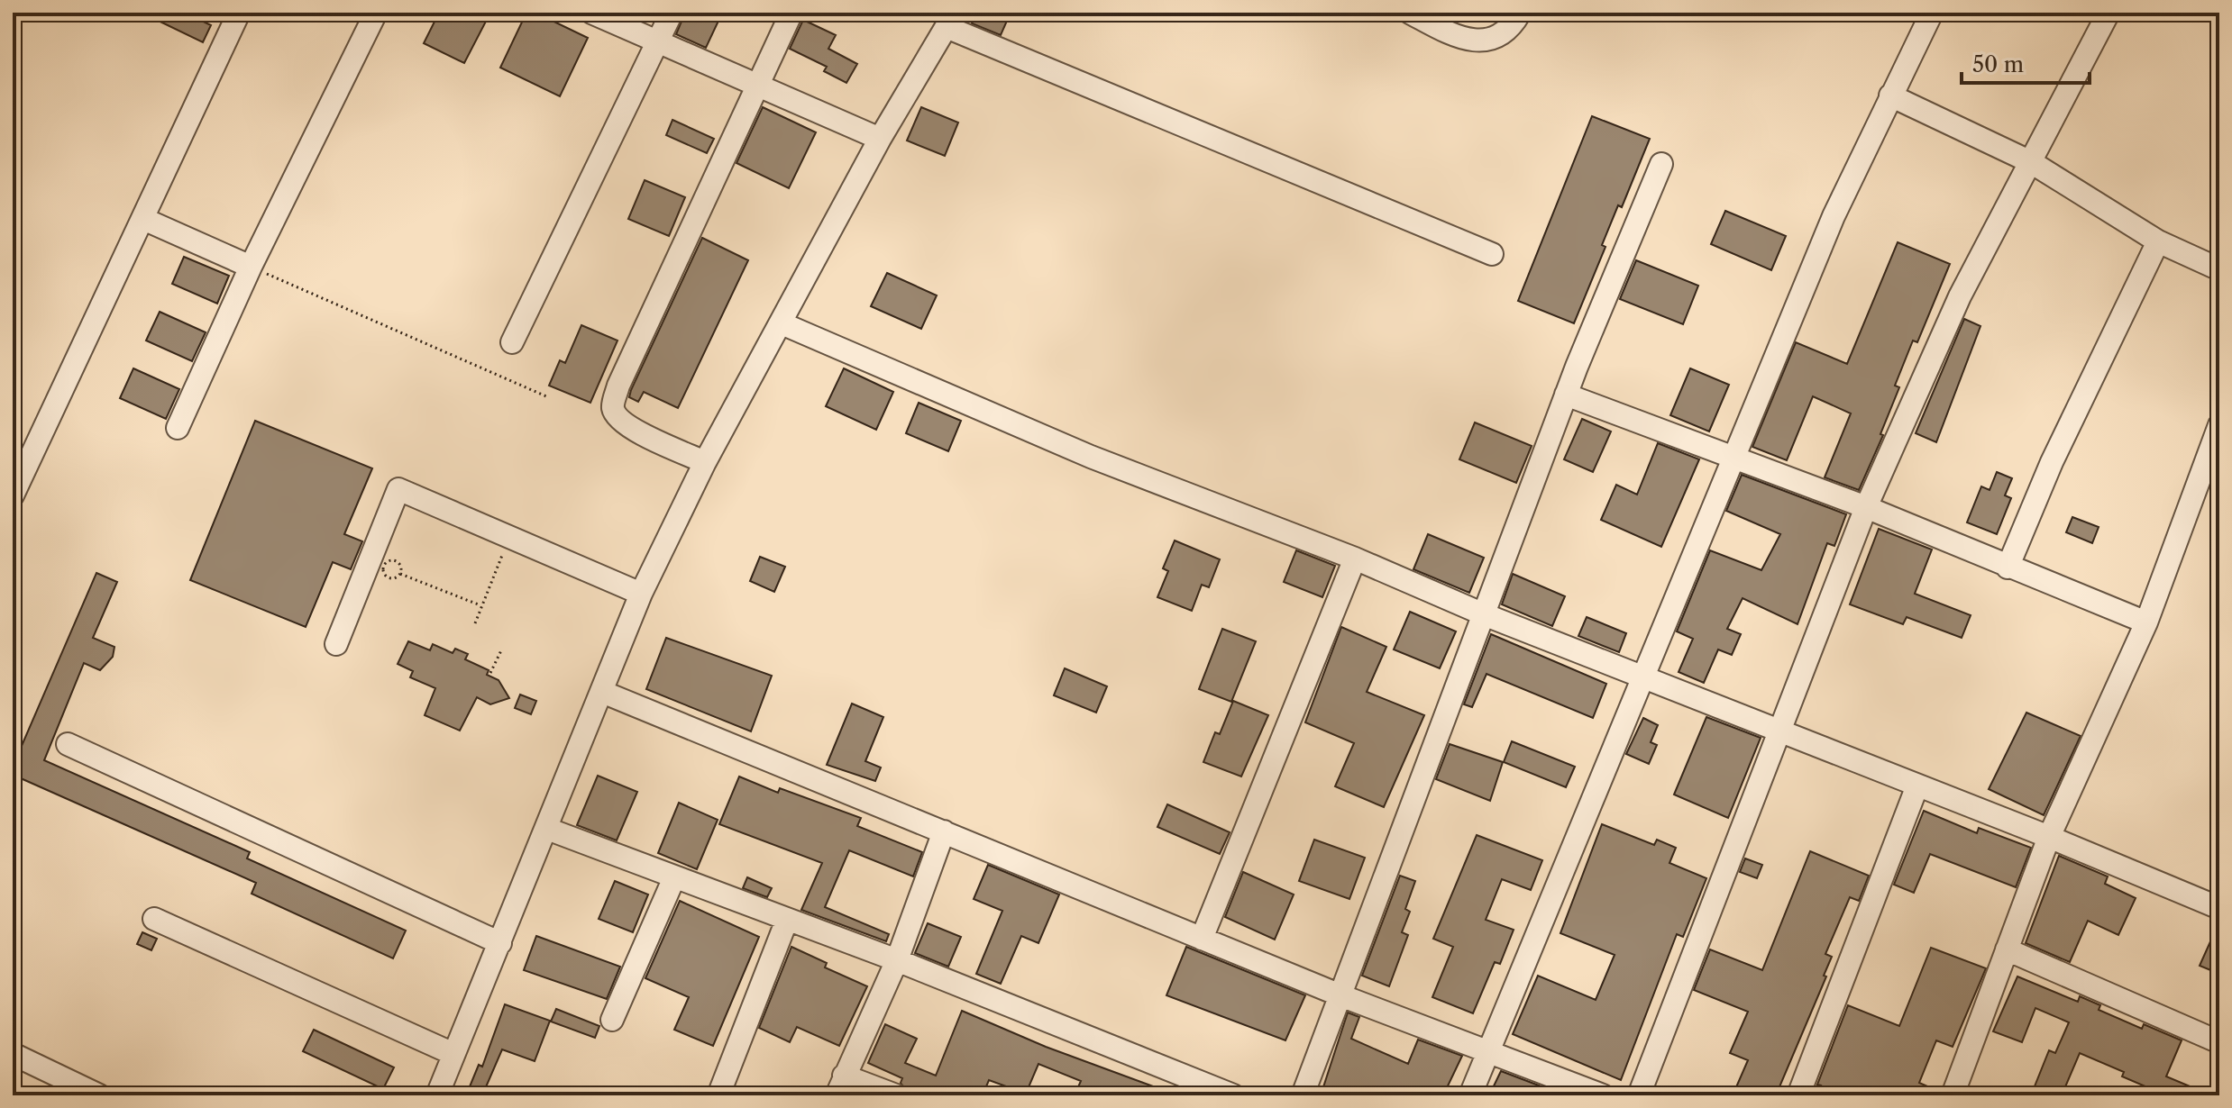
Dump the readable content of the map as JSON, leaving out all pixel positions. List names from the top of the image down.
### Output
{
  "scale_bar": "50 m"
}
